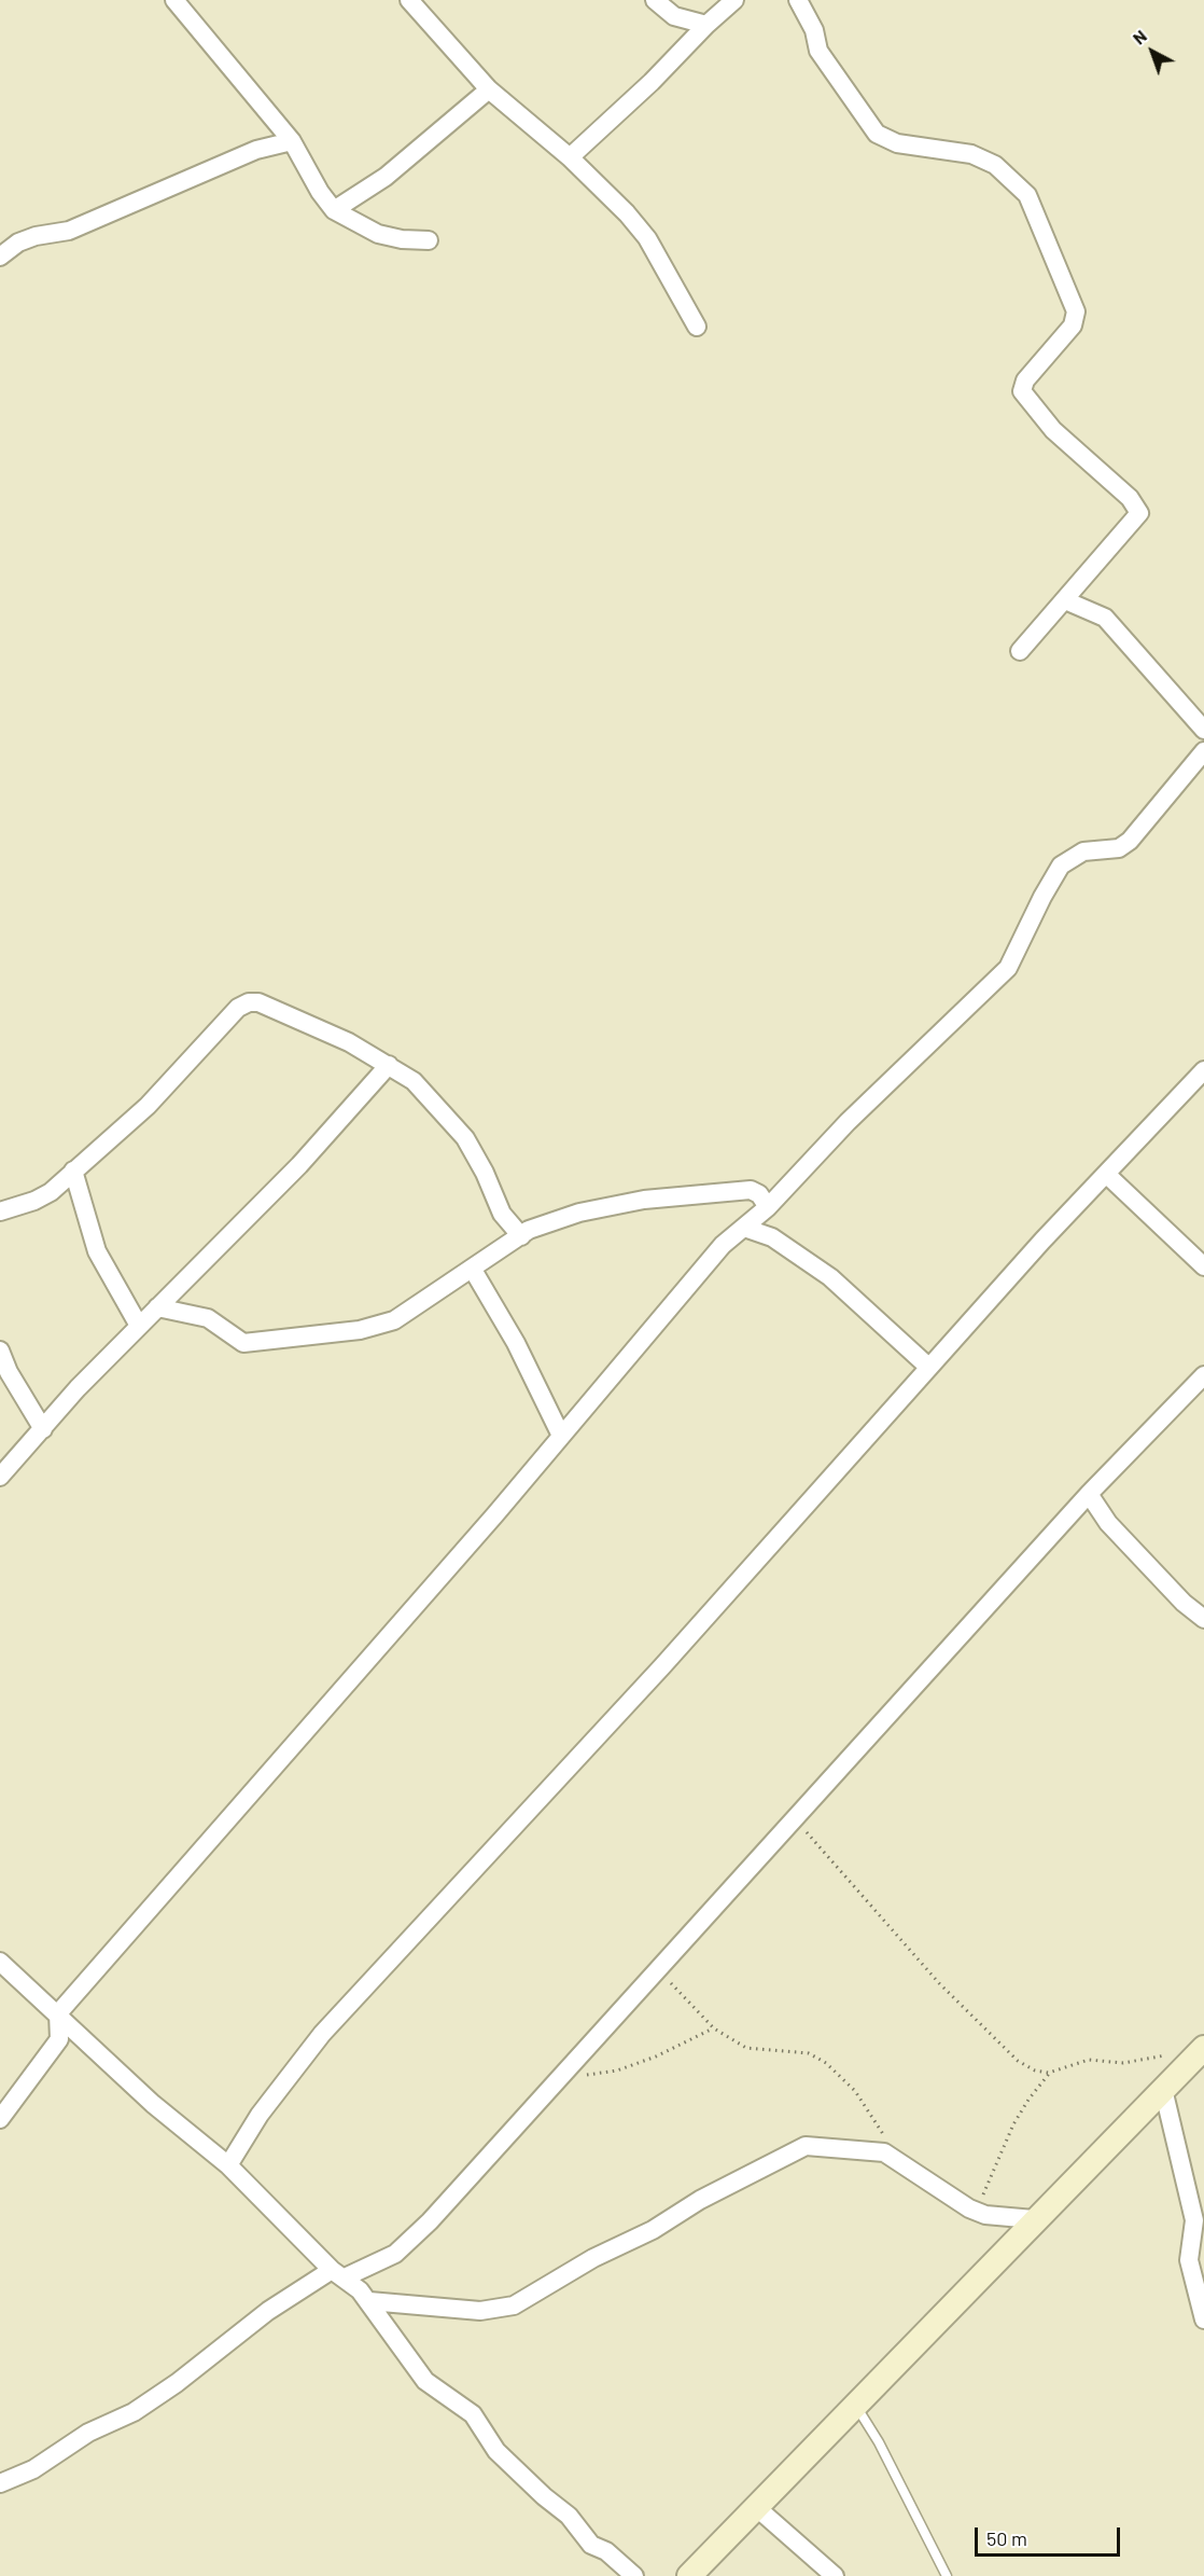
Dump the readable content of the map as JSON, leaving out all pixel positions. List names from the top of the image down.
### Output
{
  "scale_bar": "50 m",
  "north": "top left"
}
